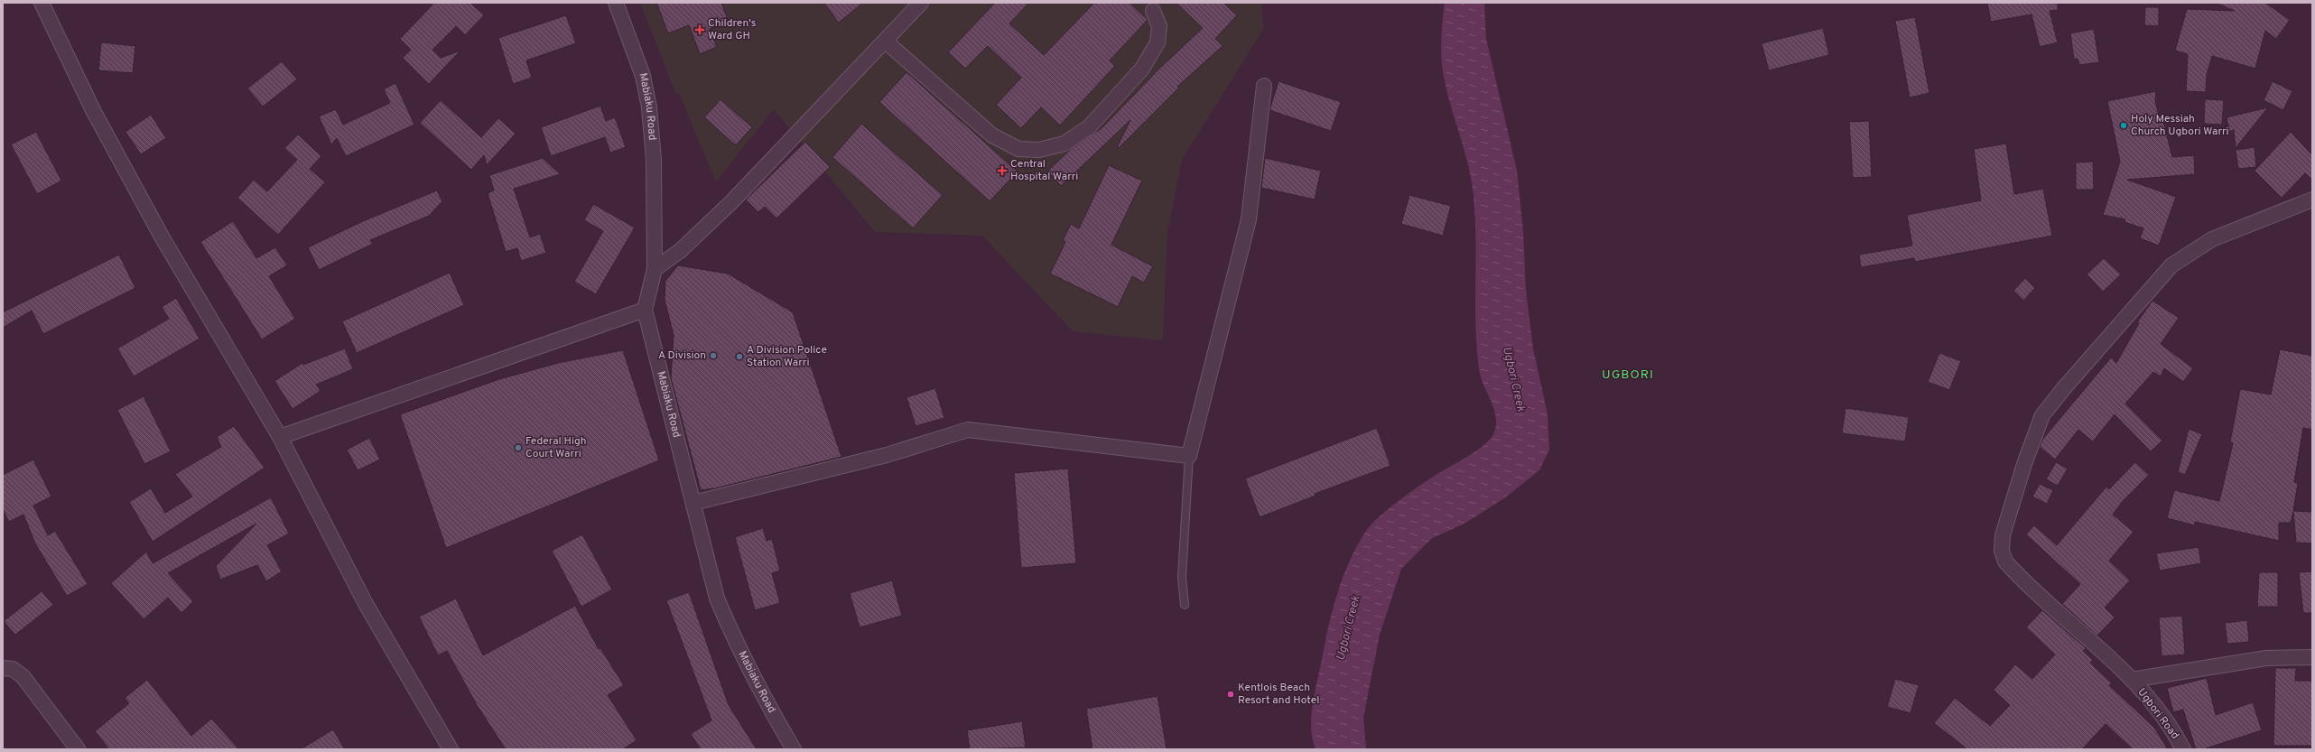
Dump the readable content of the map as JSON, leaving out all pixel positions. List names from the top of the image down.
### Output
{
  "streets": {
    "street": ["Mabiaku Road", "Ugbori Road"]
  },
  "districts": ["UGBORI"],
  "water": ["Ugbori Creek"],
  "places": {
    "health": ["Children's Ward GH", "Central Hospital Warri"],
    "other": [
      "Holy Messiah Church Ugbori Warri",
      "A Division",
      "A Division Police Station Warri",
      "Federal High Court Warri",
      "Kentlois Beach Resort and Hotel"
    ]
  }
}
